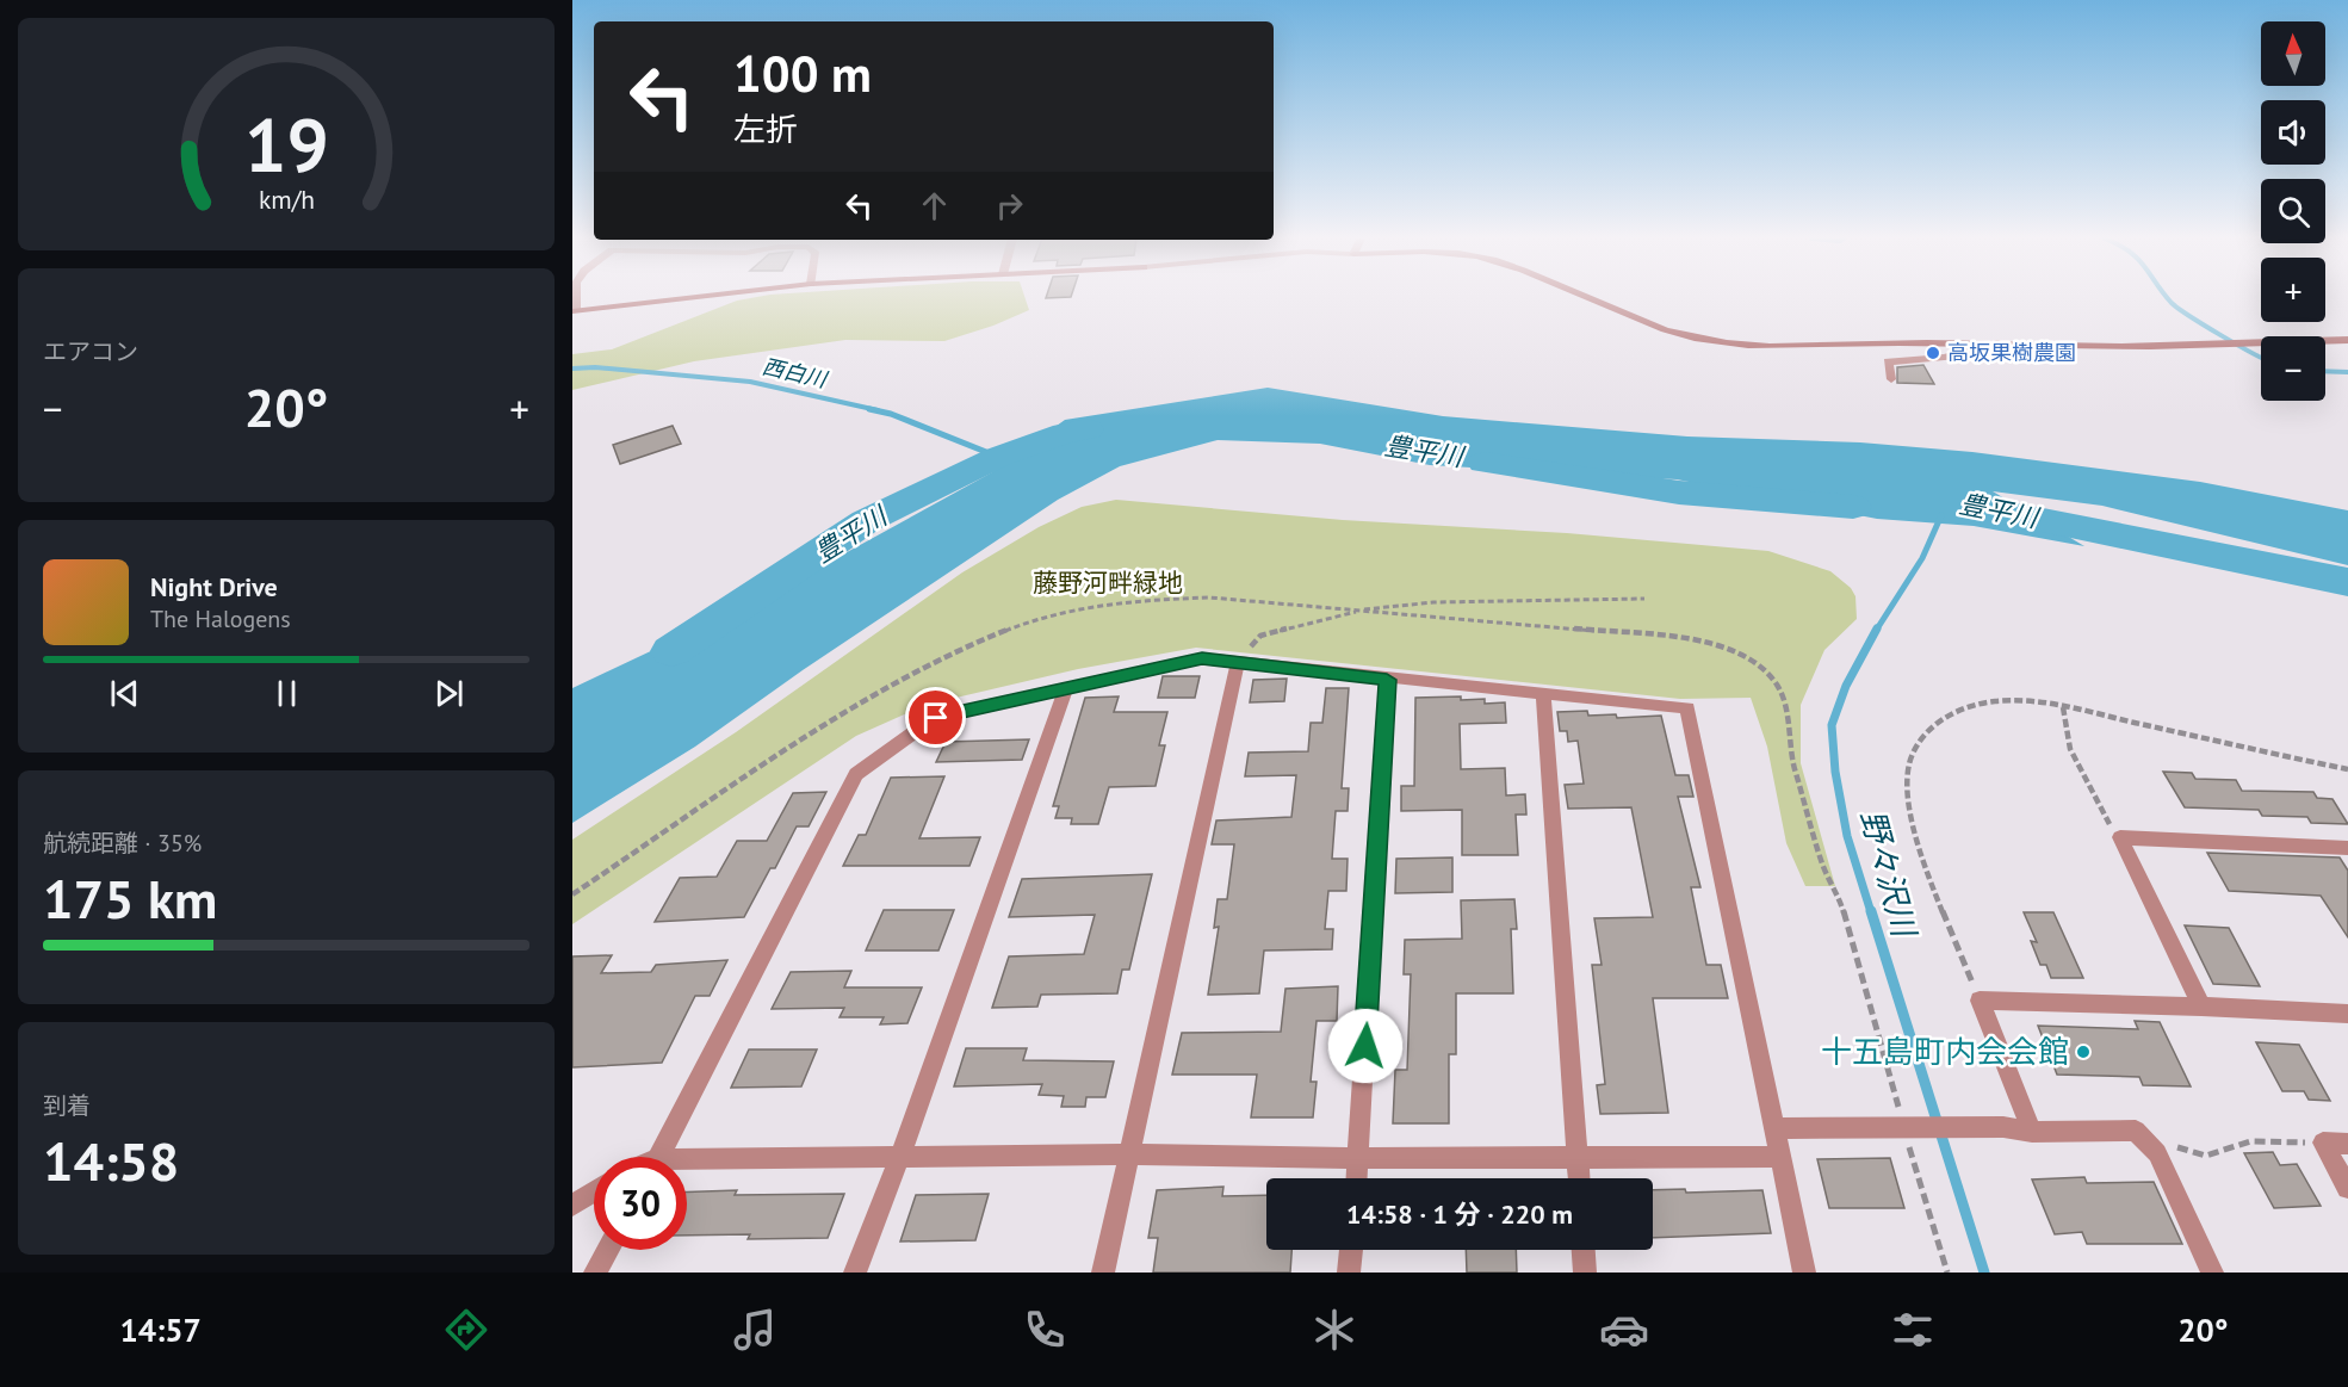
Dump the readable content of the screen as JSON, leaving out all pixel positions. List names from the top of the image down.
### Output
{
  "water": ["西白川", "豊平川", "野々沢川"],
  "parks": ["藤野河畔緑地"],
  "places": ["高坂果樹農園", "十五島町内会会館"],
  "north": "top",
  "page": {
    "map_buttons": ["+", "−"],
    "turn": ["100 m", "左折"],
    "tile": [
      "エアコン",
      ["航続距離 · 35%", "175 km"],
      ["到着", "14:58"]
    ],
    "heat": ["−", "20°", "+"],
    "song": ["Night Drive", "The Halogens"],
    "limit": "30",
    "trip": "14:58 · 1 分 · 220 m",
    "tabs": ["14:57", "20°"],
    "gauge": ["19", "km/h"]
  }
}
